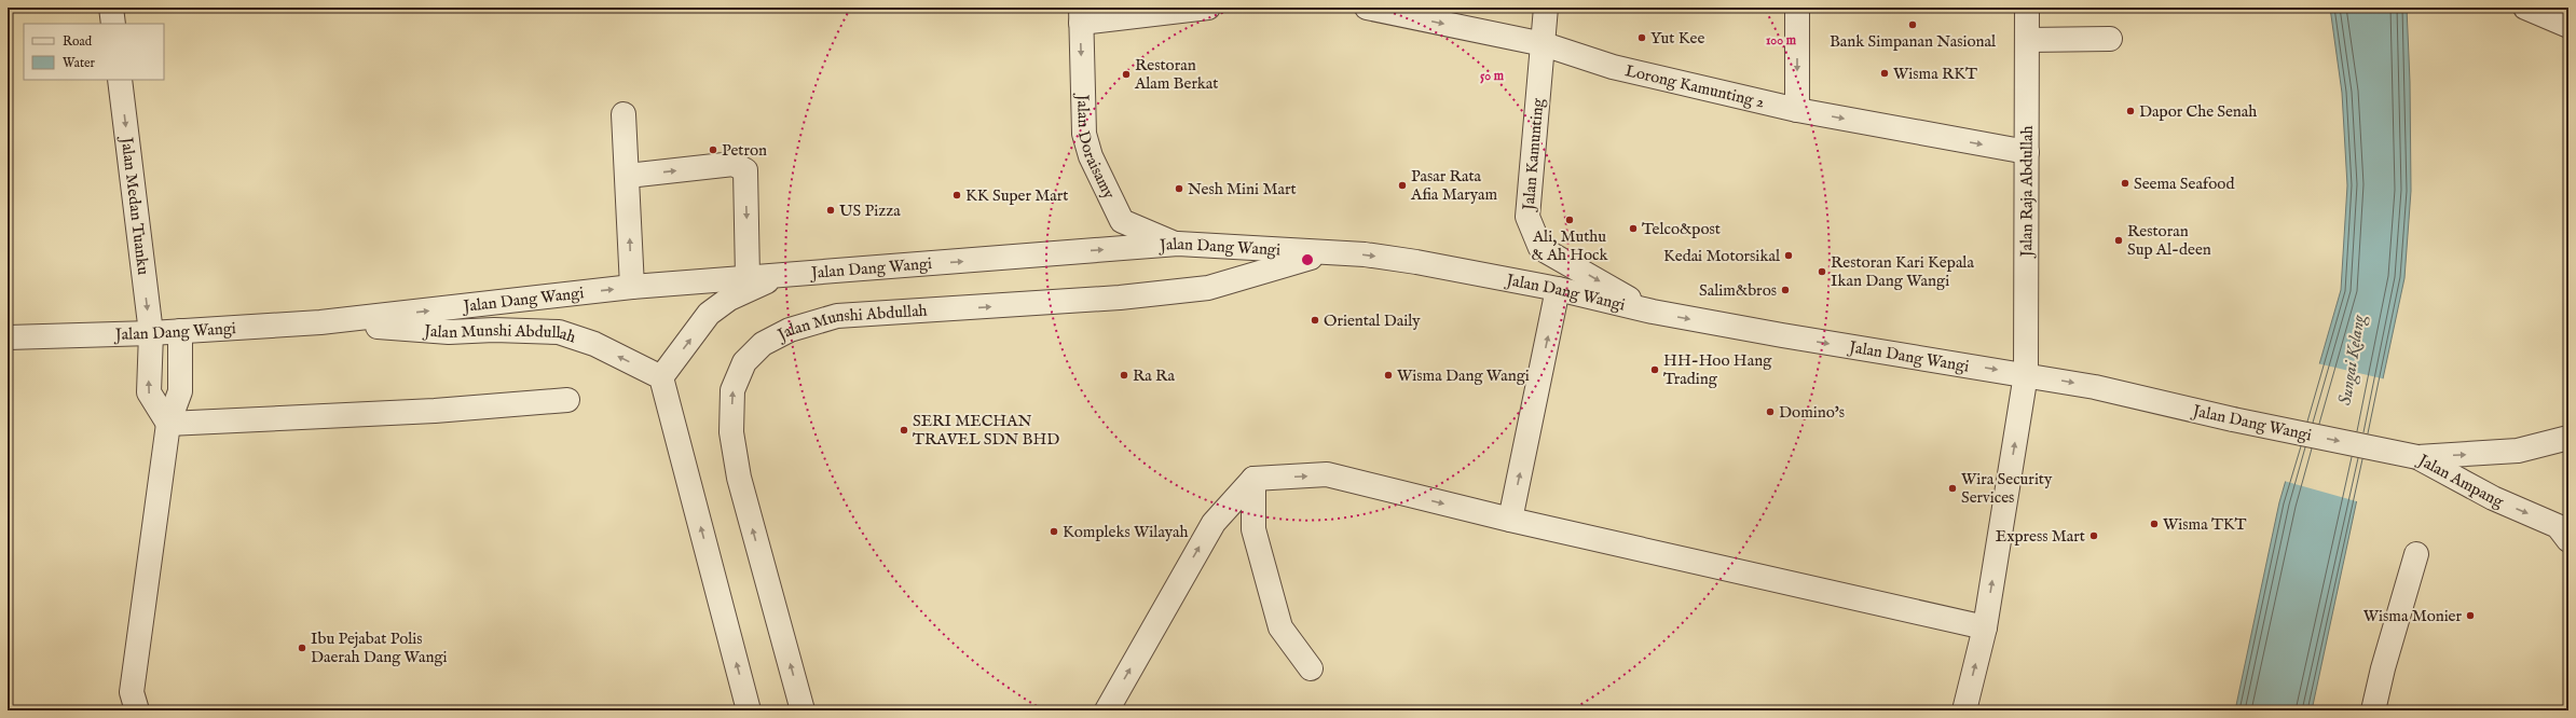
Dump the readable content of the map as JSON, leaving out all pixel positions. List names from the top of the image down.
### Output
{
  "streets": {
    "street": [
      "Lorong Kamunting 2",
      "Jalan Doraisamy",
      "Jalan Kamunting",
      "Jalan Raja Abdullah",
      "Jalan Medan Tuanku",
      "Jalan Dang Wangi",
      "Jalan Munshi Abdullah",
      "Jalan Ampang"
    ]
  },
  "crossings": [
    ["Lorong Kamunting 2", "Jalan Kamunting"],
    ["Lorong Kamunting 2", "Jalan Raja Abdullah"],
    ["Jalan Doraisamy", "Jalan Dang Wangi"],
    ["Jalan Kamunting", "Jalan Dang Wangi"],
    ["Jalan Raja Abdullah", "Jalan Dang Wangi"],
    ["Jalan Medan Tuanku", "Jalan Dang Wangi"],
    ["Jalan Dang Wangi", "Jalan Munshi Abdullah"],
    ["Jalan Dang Wangi", "Jalan Ampang"]
  ],
  "one_way": [
    "Lorong Kamunting 2",
    "Jalan Doraisamy",
    "Jalan Kamunting",
    "Jalan Raja Abdullah",
    "Jalan Dang Wangi",
    "Jalan Ampang"
  ],
  "water": ["Sungai Kelang"],
  "places": [
    "Bank Simpanan Nasional",
    "Yut Kee",
    "Wisma RKT",
    "Restoran Alam Berkat",
    "Dapor Che Senah",
    "Petron",
    "Seema Seafood",
    "Pasar Rata Afia Maryam",
    "Nesh Mini Mart",
    "KK Super Mart",
    "US Pizza",
    "Ali, Muthu & Ah Hock",
    "Telco&post",
    "Restoran Sup Al-deen",
    "Kedai Motorsikal",
    "Restoran Kari Kepala Ikan Dang Wangi",
    "Salim&bros",
    "Oriental Daily",
    "HH-Hoo Hang Trading",
    "Ra Ra",
    "Wisma Dang Wangi",
    "Domino's",
    "SERI MECHAN TRAVEL SDN BHD",
    "Wira Security Services",
    "Wisma TKT",
    "Kompleks Wilayah",
    "Express Mart",
    "Wisma Monier",
    "Ibu Pejabat Polis Daerah Dang Wangi"
  ],
  "legend": ["Road", "Water"],
  "rings": ["100 m", "50 m"]
}
